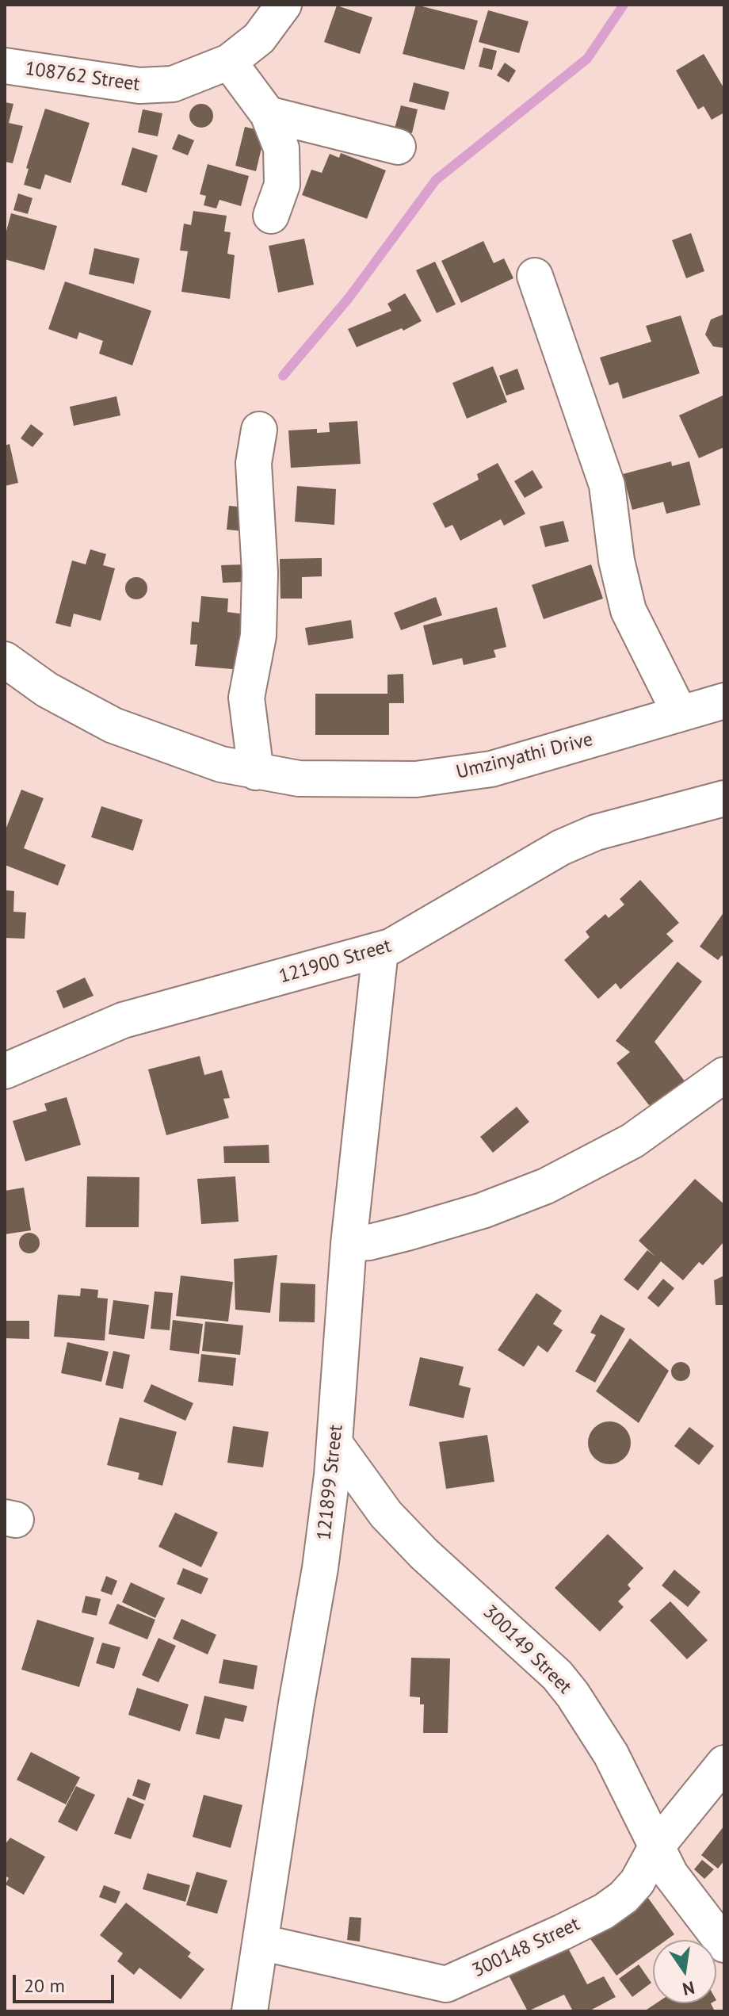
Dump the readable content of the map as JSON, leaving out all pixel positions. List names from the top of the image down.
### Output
{
  "streets": {
    "street": [
      "108762 Street",
      "Umzinyathi Drive",
      "121900 Street",
      "121899 Street",
      "300149 Street",
      "300148 Street"
    ]
  },
  "crossings": [
    ["121900 Street", "121899 Street"],
    ["121899 Street", "300149 Street"],
    ["121899 Street", "300148 Street"],
    ["300149 Street", "300148 Street"]
  ],
  "scale_bar": "20 m",
  "north": "bottom"
}
